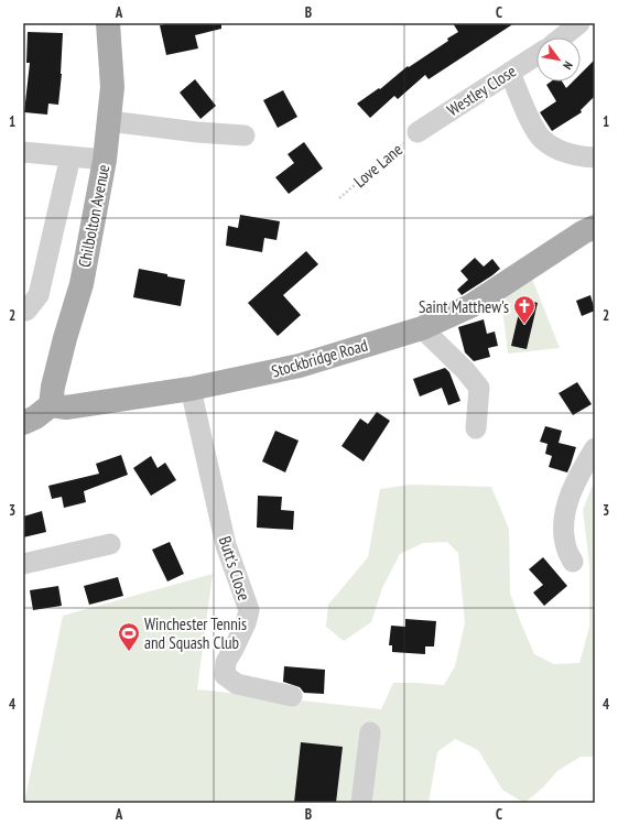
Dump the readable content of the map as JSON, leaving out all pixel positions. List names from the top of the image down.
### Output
{
  "streets": {
    "main road": ["Chilbolton Avenue", "Stockbridge Road"],
    "street": ["Westley Close", "Butt's Close"],
    "path": ["Love Lane"]
  },
  "crossings": [
    ["Westley Close", "Love Lane"],
    ["Chilbolton Avenue", "Stockbridge Road"],
    ["Stockbridge Road", "Butt's Close"]
  ],
  "places": {
    "church": ["Saint Matthew's"],
    "sports": ["Winchester Tennis and Squash Club"]
  },
  "north": "bottom right",
  "grid": {
    "columns": ["A", "B", "C"],
    "rows": [
      "1",
      "2",
      "3",
      "4"
    ]
  }
}
